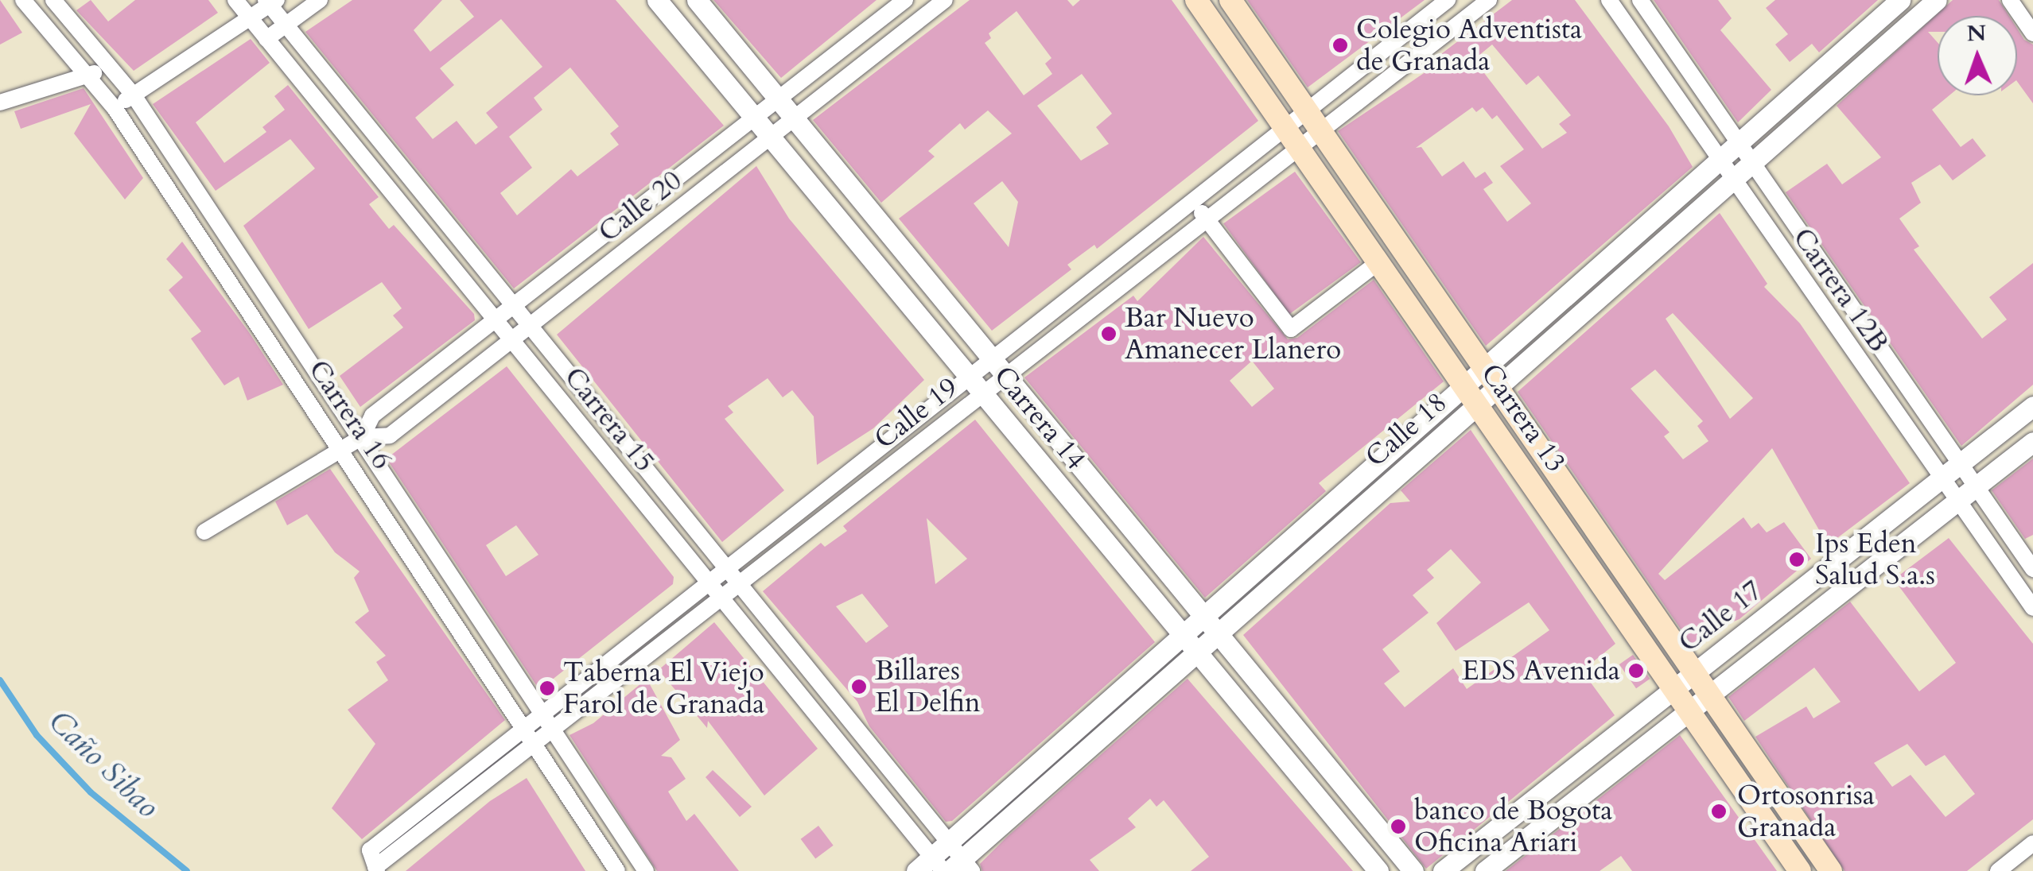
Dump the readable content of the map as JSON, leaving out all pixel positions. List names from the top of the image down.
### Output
{
  "streets": {
    "main road": ["Carrera 13"],
    "street": [
      "Calle 20",
      "Carrera 12B",
      "Calle 19",
      "Carrera 16",
      "Carrera 14",
      "Carrera 15",
      "Calle 18",
      "Calle 17"
    ]
  },
  "crossings": [
    ["Calle 20", "Carrera 16"],
    ["Calle 20", "Carrera 14"],
    ["Calle 20", "Carrera 15"],
    ["Carrera 12B", "Calle 18"],
    ["Carrera 12B", "Calle 17"],
    ["Calle 19", "Carrera 16"],
    ["Calle 19", "Carrera 14"],
    ["Calle 19", "Carrera 13"],
    ["Calle 19", "Carrera 15"],
    ["Carrera 14", "Calle 18"],
    ["Carrera 13", "Calle 18"],
    ["Carrera 13", "Calle 17"],
    ["Carrera 15", "Calle 18"]
  ],
  "water": ["Caño Sibao"],
  "places": [
    "Colegio Adventista de Granada",
    "Bar Nuevo Amanecer Llanero",
    "Ips Eden Salud S.a.s",
    "EDS Avenida",
    "Billares El Delfin",
    "Taberna El Viejo Farol de Granada",
    "Ortosonrisa Granada",
    "banco de Bogota Oficina Ariari"
  ],
  "north": "top"
}
